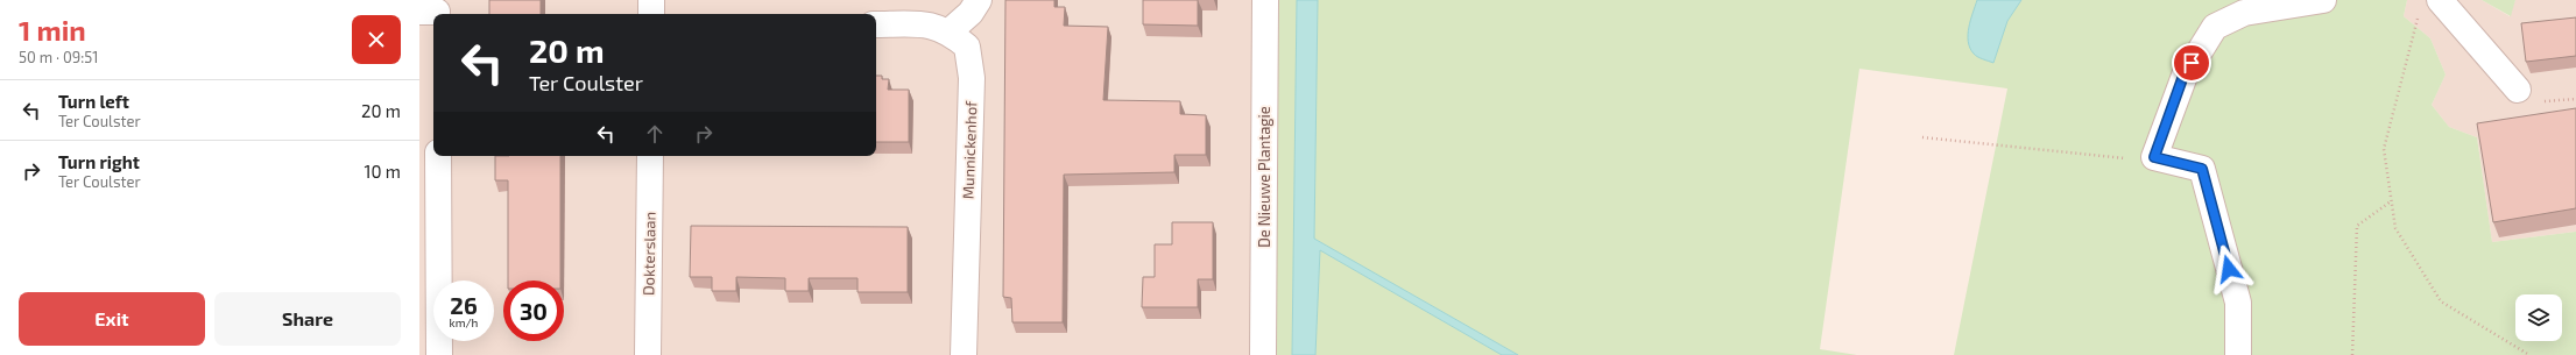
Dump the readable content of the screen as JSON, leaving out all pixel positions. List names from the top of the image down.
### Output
{
  "streets": {
    "street": ["Munnickenhof", "De Nieuwe Plantagie", "Dokterslaan"]
  },
  "page": {
    "heading": ["1 min", "50 m · 09:51"],
    "turn": ["20 m", "Ter Coulster"],
    "list": [
      {
        "name": "Turn left",
        "note": "Ter Coulster",
        "value": "20 m"
      },
      {
        "name": "Turn right",
        "note": "Ter Coulster",
        "value": "10 m"
      }
    ],
    "speed": "26 km/h",
    "limit": "30",
    "buttons": ["Exit", "Share"]
  }
}
